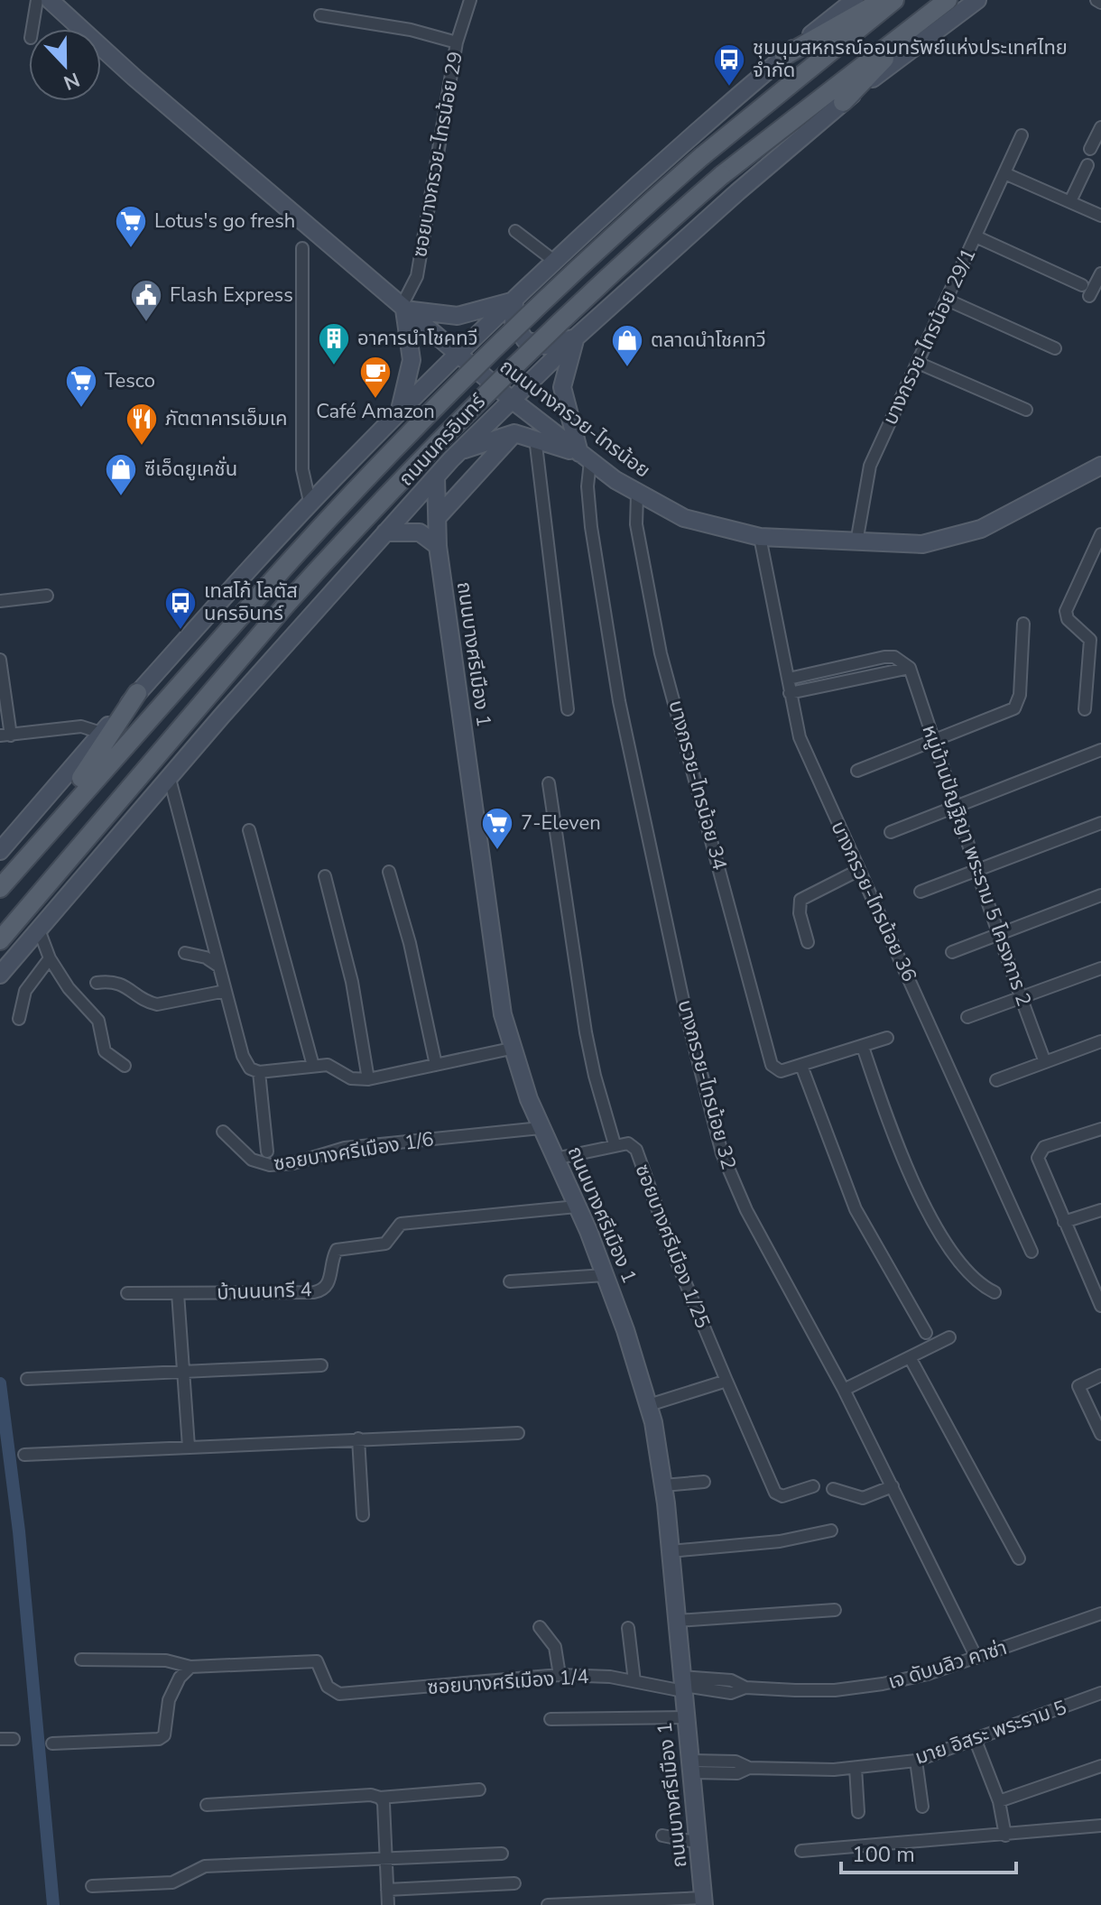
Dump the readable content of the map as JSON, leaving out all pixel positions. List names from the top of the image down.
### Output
{
  "streets": {
    "main road": ["ถนนบางกรวย-ไทรน้อย", "ถนนนครอินทร์", "ถนนบางศรีเมือง 1"],
    "street": [
      "ซอยบางกรวย-ไทรน้อย 29",
      "บางกรวย-ไทรน้อย 29/1",
      "บางกรวย-ไทรน้อย 34",
      "หมู่บ้านปัญฐิญา พระราม 5 โครงการ 2",
      "บางกรวย-ไทรน้อย 36",
      "บางกรวย-ไทรน้อย 32",
      "ซอยบางศรีเมือง 1/6",
      "ซอยบางศรีเมือง 1/25",
      "บ้านนนทรี 4",
      "เจ ดับบลิว คาซ่า",
      "ซอยบางศรีเมือง 1/4",
      "มาย อิสระ พระราม 5"
    ]
  },
  "crossings": [
    ["ซอยบางกรวย-ไทรน้อย 29", "ถนนบางกรวย-ไทรน้อย"],
    ["บางกรวย-ไทรน้อย 29/1", "ถนนบางกรวย-ไทรน้อย"],
    ["ถนนบางกรวย-ไทรน้อย", "ถนนนครอินทร์"],
    ["ถนนบางกรวย-ไทรน้อย", "บางกรวย-ไทรน้อย 34"],
    ["ถนนบางกรวย-ไทรน้อย", "บางกรวย-ไทรน้อย 36"],
    ["ถนนบางกรวย-ไทรน้อย", "บางกรวย-ไทรน้อย 32"],
    ["ถนนนครอินทร์", "ถนนบางศรีเมือง 1"],
    ["ถนนบางศรีเมือง 1", "ซอยบางศรีเมือง 1/6"],
    ["ถนนบางศรีเมือง 1", "ซอยบางศรีเมือง 1/25"],
    ["ถนนบางศรีเมือง 1", "บ้านนนทรี 4"],
    ["ถนนบางศรีเมือง 1", "เจ ดับบลิว คาซ่า"],
    ["ถนนบางศรีเมือง 1", "ซอยบางศรีเมือง 1/4"],
    ["ถนนบางศรีเมือง 1", "มาย อิสระ พระราม 5"],
    ["บางกรวย-ไทรน้อย 32", "เจ ดับบลิว คาซ่า"],
    ["เจ ดับบลิว คาซ่า", "ซอยบางศรีเมือง 1/4"]
  ],
  "places": {
    "bus stop": ["ชุมนุมสหกรณ์ออมทรัพย์แห่งประเทศไทย จำกัด", "เทสโก้ โลตัส นครอินทร์"],
    "supermarket": ["Lotus's go fresh", "Tesco", "7-Eleven"],
    "public building": ["Flash Express"],
    "building": ["อาคารนำโชคทวี"],
    "shop": ["ตลาดนำโชคทวี", "ซีเอ็ดยูเคชั่น"],
    "cafe": ["Café Amazon"],
    "restaurant": ["ภัตตาคารเอ็มเค"]
  },
  "scale_bar": "100 m",
  "north": "bottom"
}
